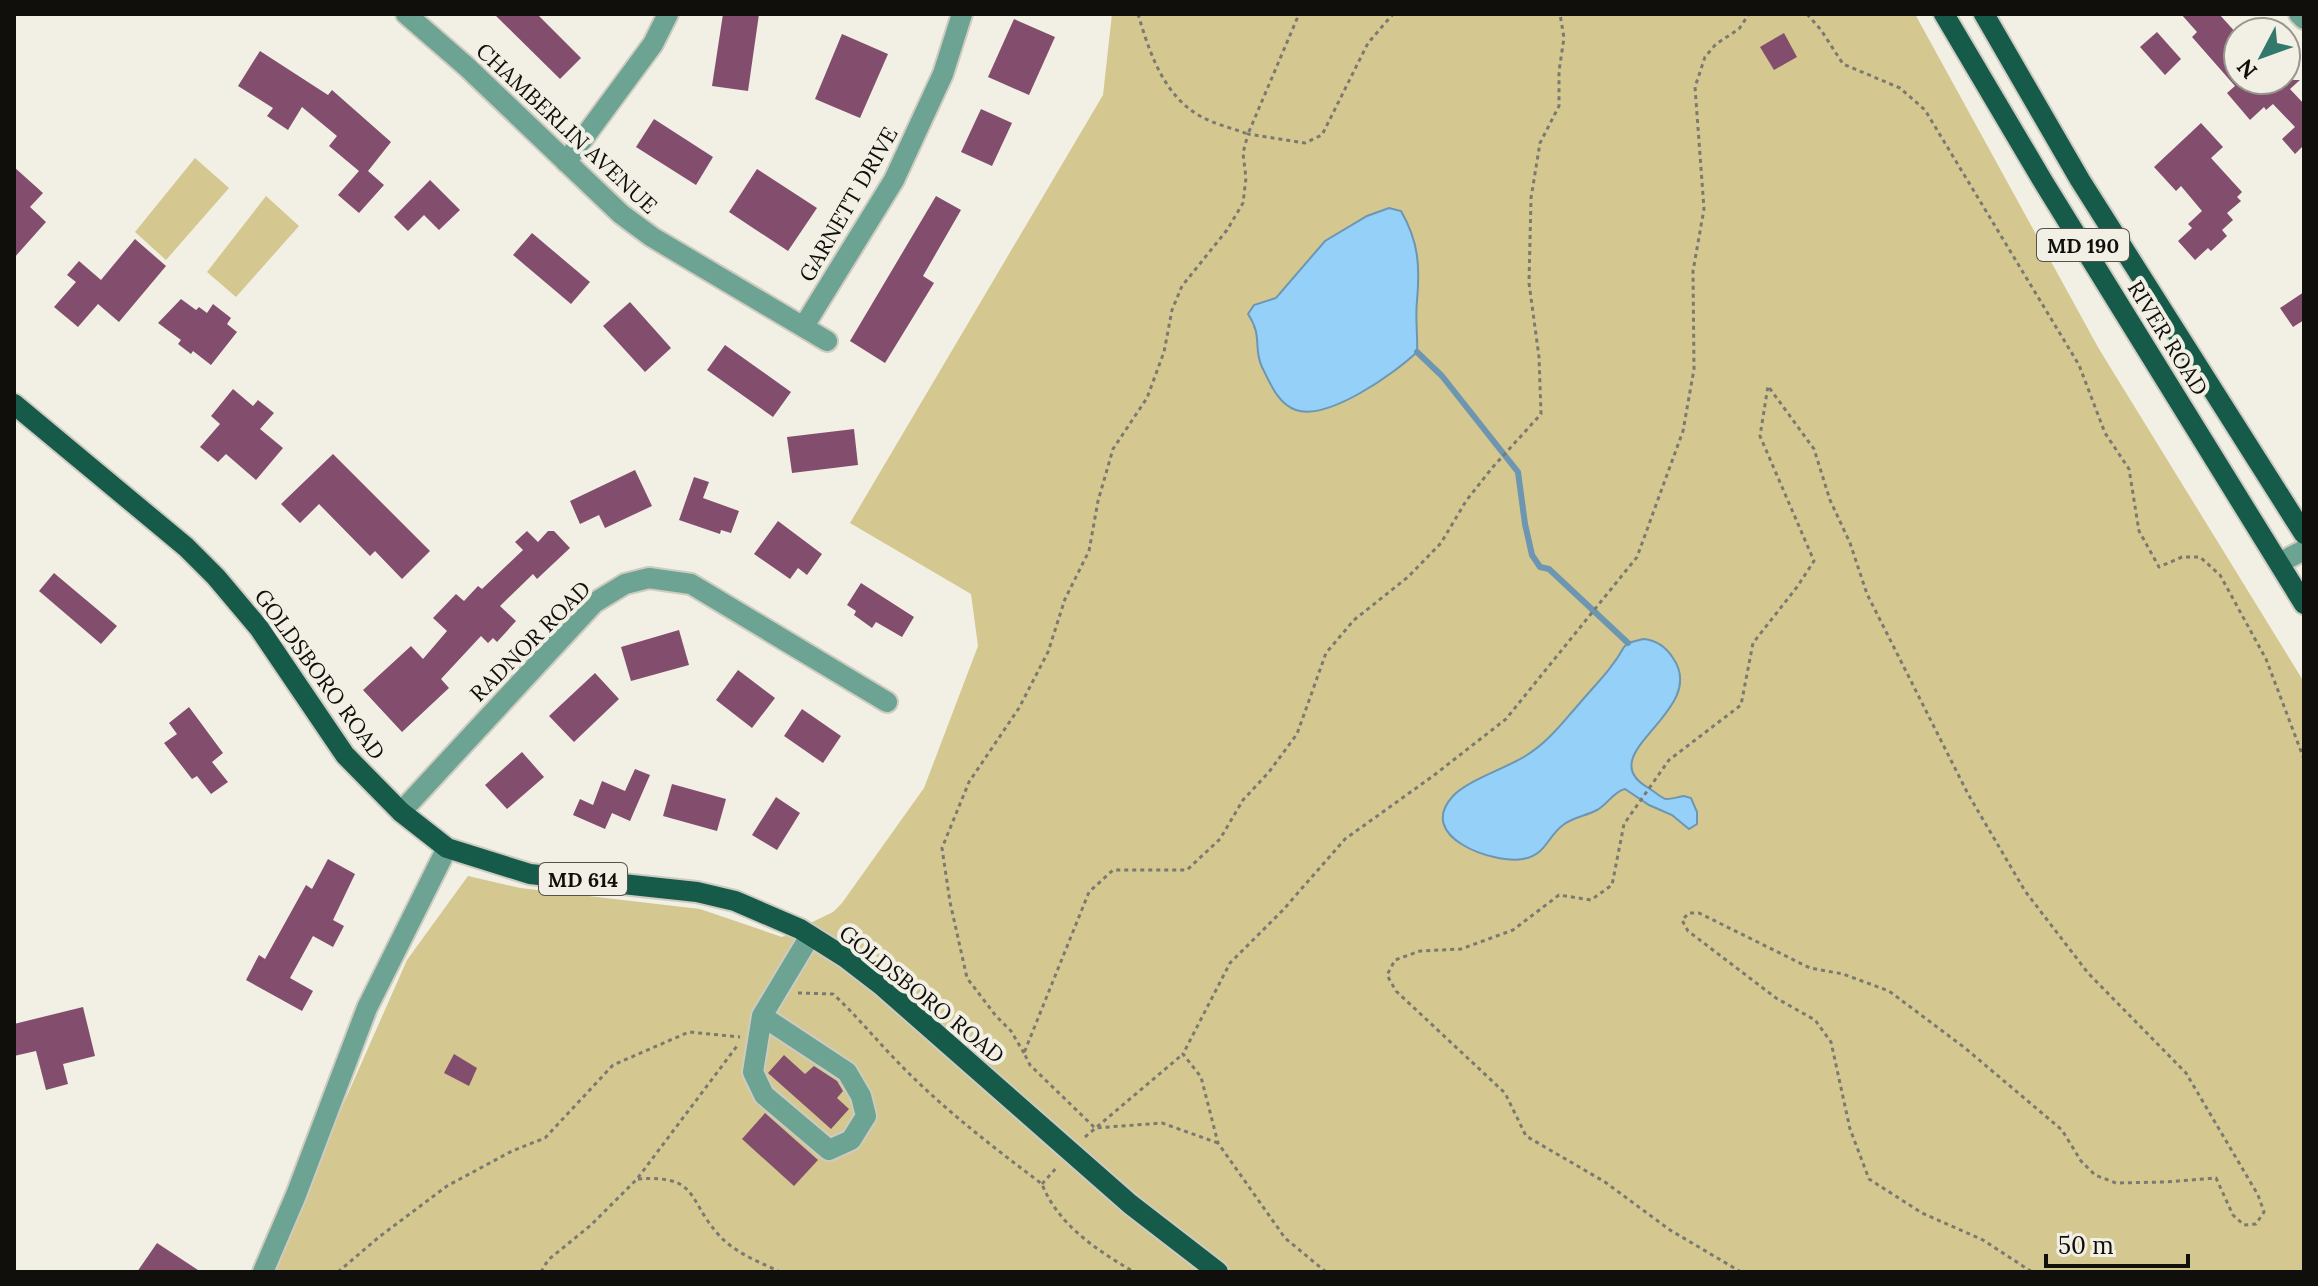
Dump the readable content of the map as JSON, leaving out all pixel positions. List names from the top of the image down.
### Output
{
  "streets": {
    "main road": [
      "MD 190",
      "RIVER ROAD",
      "GOLDSBORO ROAD",
      "MD 614"
    ],
    "street": ["CHAMBERLIN AVENUE", "GARNETT DRIVE", "RADNOR ROAD"]
  },
  "crossings": [
    ["CHAMBERLIN AVENUE", "GARNETT DRIVE"],
    ["RADNOR ROAD", "GOLDSBORO ROAD"]
  ],
  "scale_bar": "50 m",
  "north": "bottom left"
}
